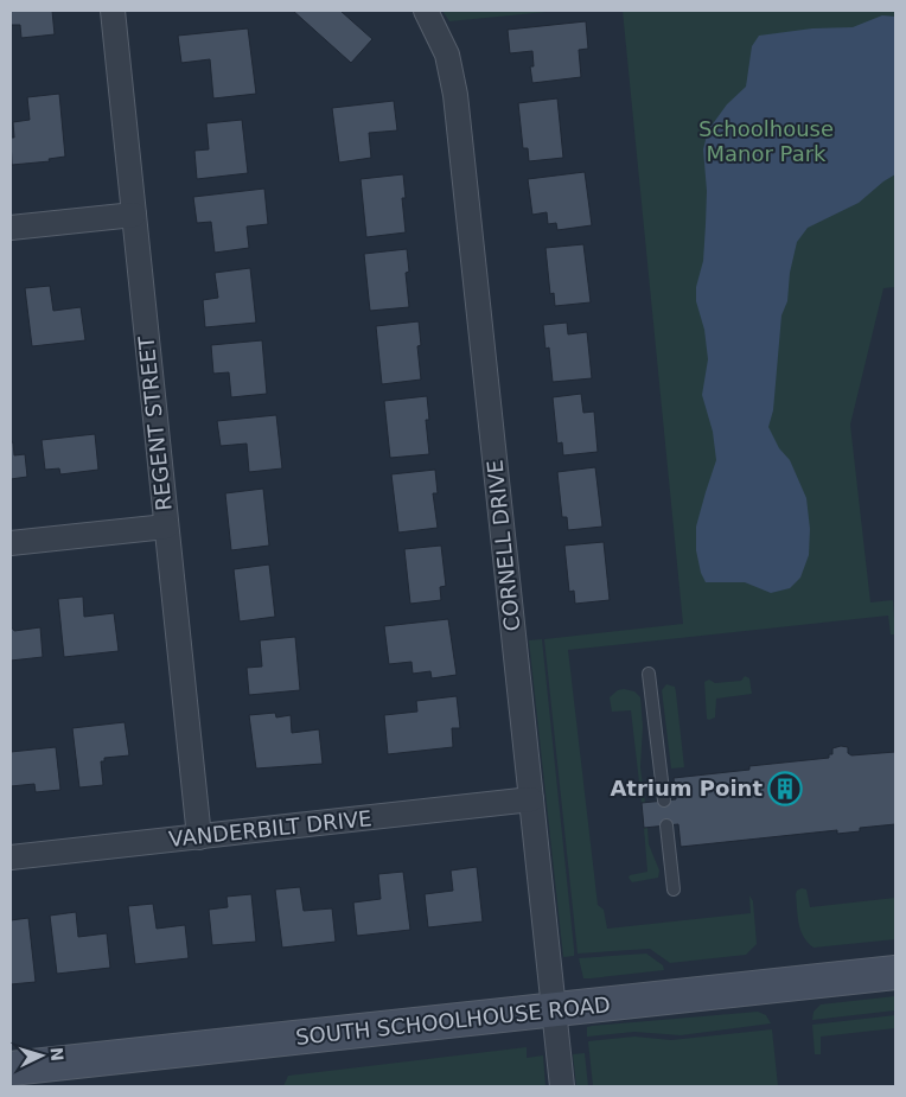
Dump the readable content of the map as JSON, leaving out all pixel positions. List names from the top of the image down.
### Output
{
  "streets": {
    "street": [
      "REGENT STREET",
      "CORNELL DRIVE",
      "VANDERBILT DRIVE",
      "SOUTH SCHOOLHOUSE ROAD"
    ]
  },
  "crossings": [
    ["REGENT STREET", "VANDERBILT DRIVE"],
    ["CORNELL DRIVE", "VANDERBILT DRIVE"],
    ["CORNELL DRIVE", "SOUTH SCHOOLHOUSE ROAD"]
  ],
  "parks": ["Schoolhouse Manor Park"],
  "places": {
    "building": ["Atrium Point"]
  },
  "north": "right"
}
